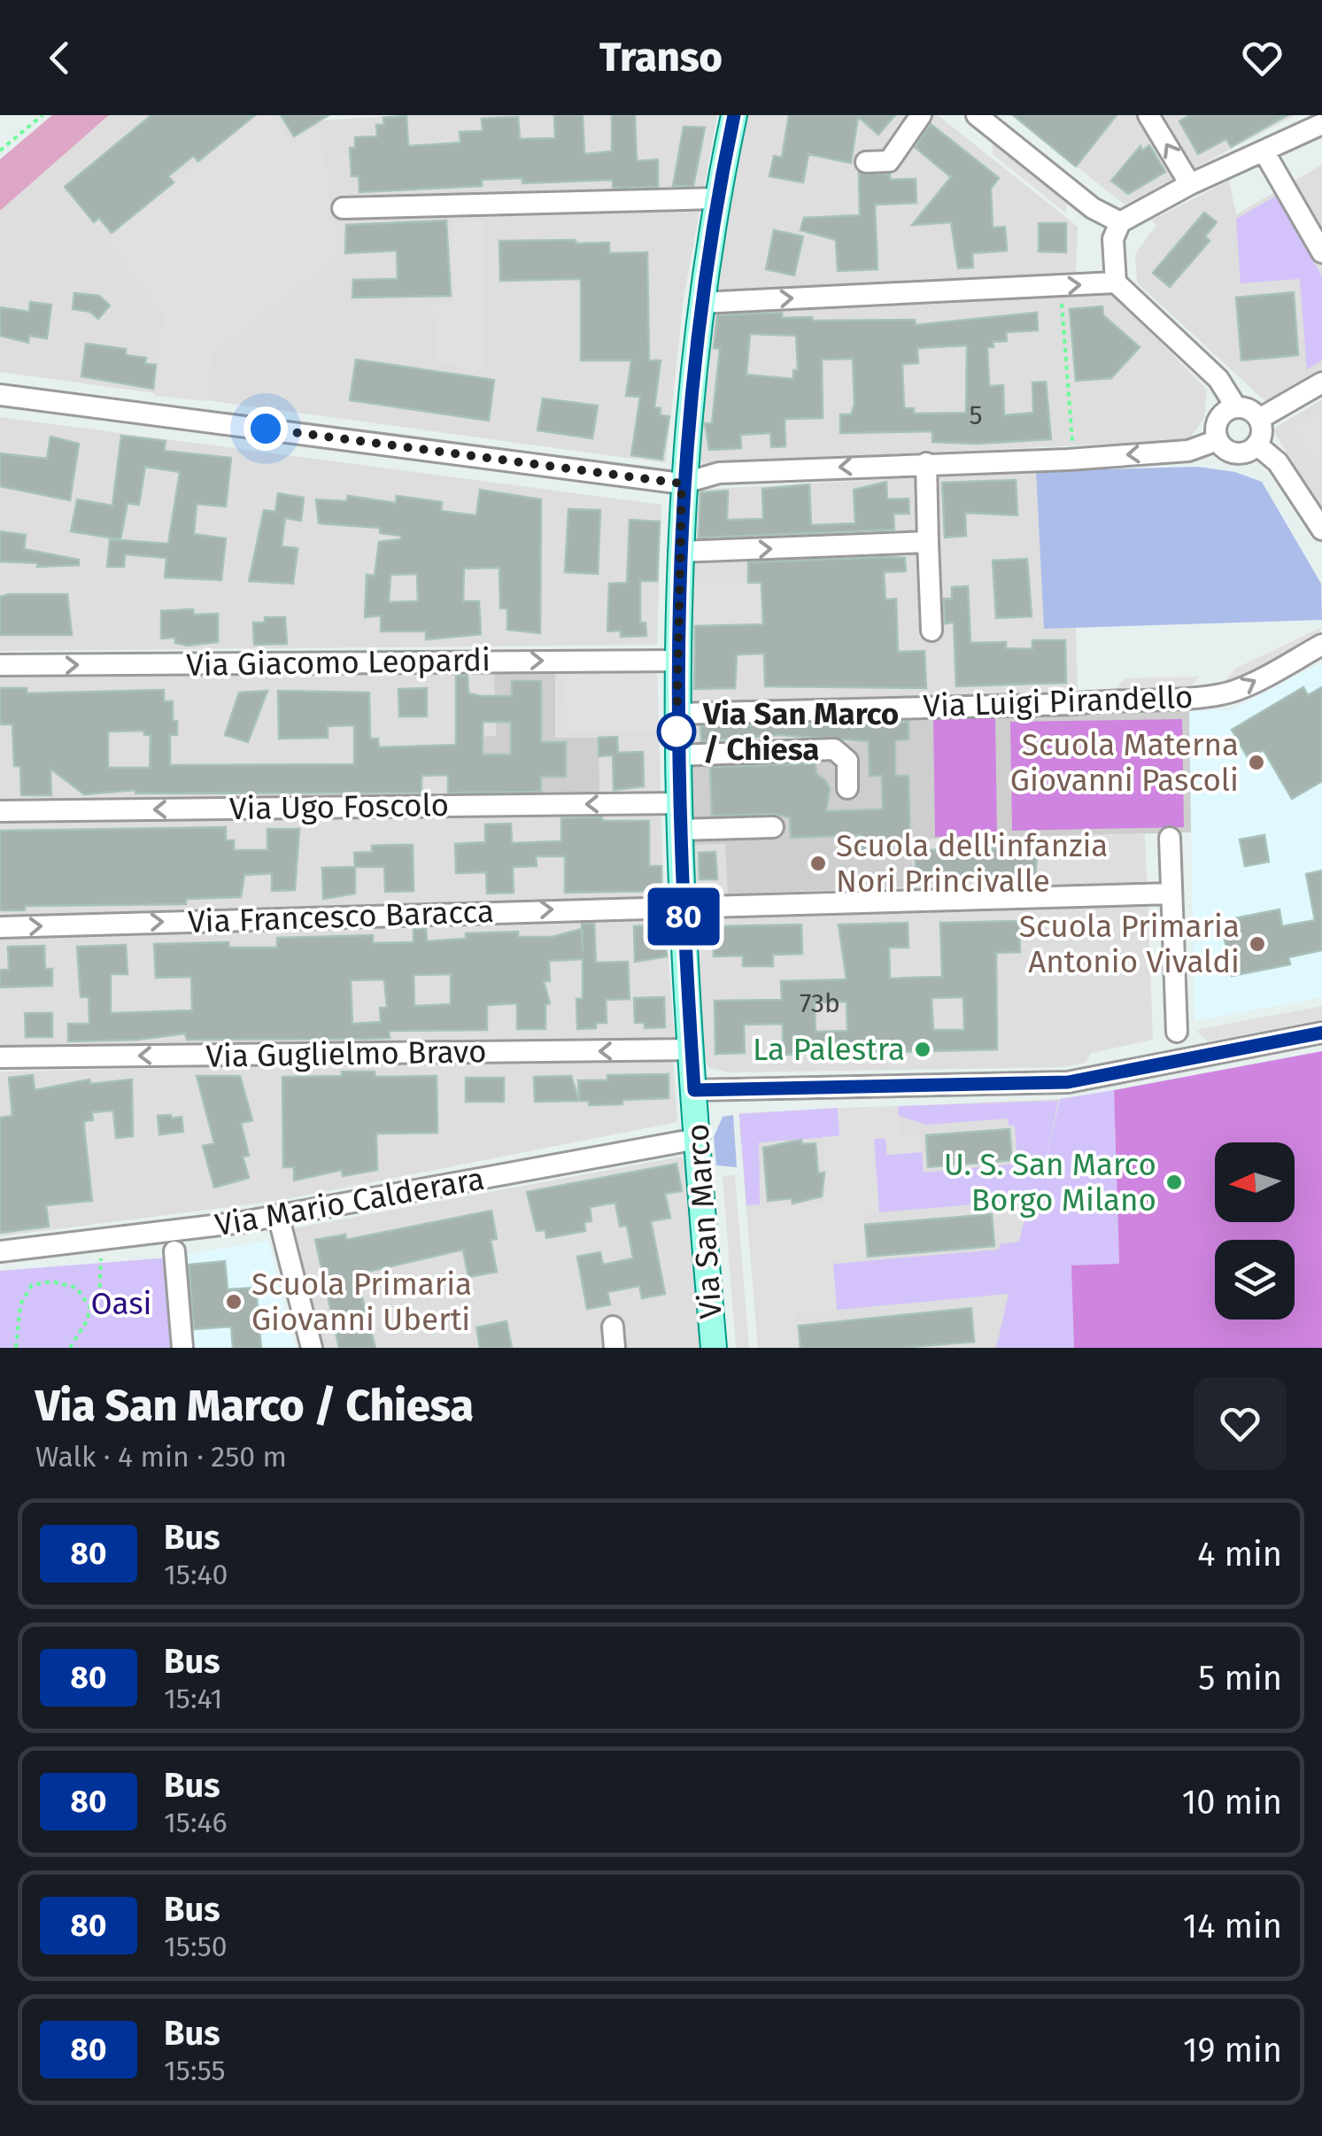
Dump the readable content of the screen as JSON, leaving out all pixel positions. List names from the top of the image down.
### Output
{
  "streets": {
    "main road": ["Via San Marco"],
    "street": [
      "Via Giacomo Leopardi",
      "Via Luigi Pirandello",
      "Via Ugo Foscolo",
      "Via Francesco Baracca",
      "Via Guglielmo Bravo",
      "Via Mario Calderara"
    ]
  },
  "crossings": [
    ["Via Giacomo Leopardi", "Via San Marco"],
    ["Via Luigi Pirandello", "Via San Marco"],
    ["Via Ugo Foscolo", "Via San Marco"],
    ["Via Francesco Baracca", "Via San Marco"],
    ["Via Guglielmo Bravo", "Via San Marco"],
    ["Via Mario Calderara", "Via San Marco"]
  ],
  "one_way": [
    "Via Giacomo Leopardi",
    "Via Ugo Foscolo",
    "Via Francesco Baracca",
    "Via Guglielmo Bravo"
  ],
  "parks": ["Oasi"],
  "places": [
    "Via San Marco / Chiesa",
    "Scuola Materna Giovanni Pascoli",
    "Scuola dell'infanzia Nori Princivalle",
    "Scuola Primaria Antonio Vivaldi",
    "La Palestra",
    "U. S. San Marco Borgo Milano",
    "Scuola Primaria Giovanni Uberti"
  ],
  "lines": ["bus line 80"],
  "house_numbers": ["5", "73b"],
  "north": "left",
  "page": {
    "header": "Transo",
    "on_map": "80",
    "heading": ["Via San Marco / Chiesa", "Walk · 4 min · 250 m"],
    "list": [
      {
        "mark": "80",
        "name": "Bus",
        "note": "15:40",
        "value": "4 min"
      },
      {
        "mark": "80",
        "name": "Bus",
        "note": "15:41",
        "value": "5 min"
      },
      {
        "mark": "80",
        "name": "Bus",
        "note": "15:46",
        "value": "10 min"
      },
      {
        "mark": "80",
        "name": "Bus",
        "note": "15:50",
        "value": "14 min"
      },
      {
        "mark": "80",
        "name": "Bus",
        "note": "15:55",
        "value": "19 min"
      }
    ]
  }
}
